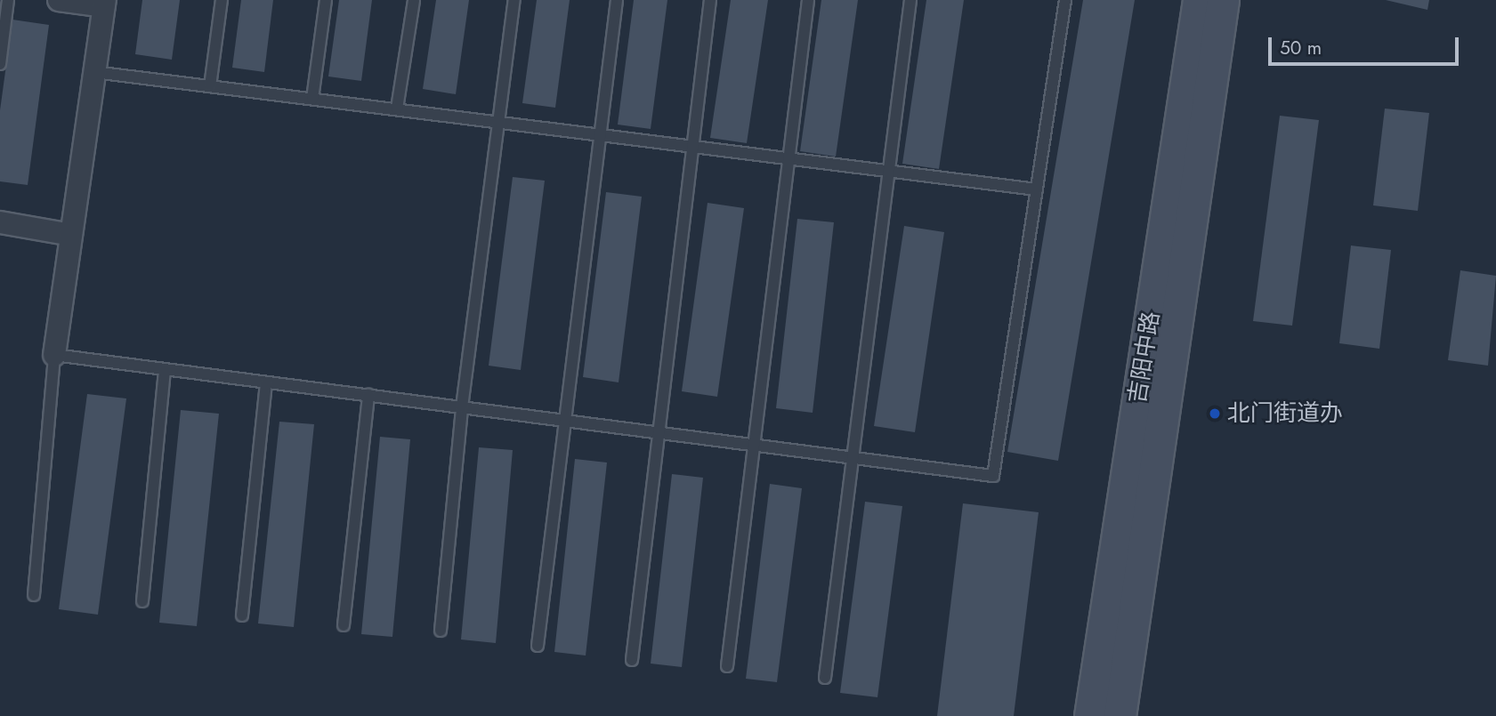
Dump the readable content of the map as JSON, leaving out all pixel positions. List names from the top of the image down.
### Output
{
  "streets": {
    "main road": ["吉阳中路"]
  },
  "places": ["北门街道办"],
  "scale_bar": "50 m"
}
